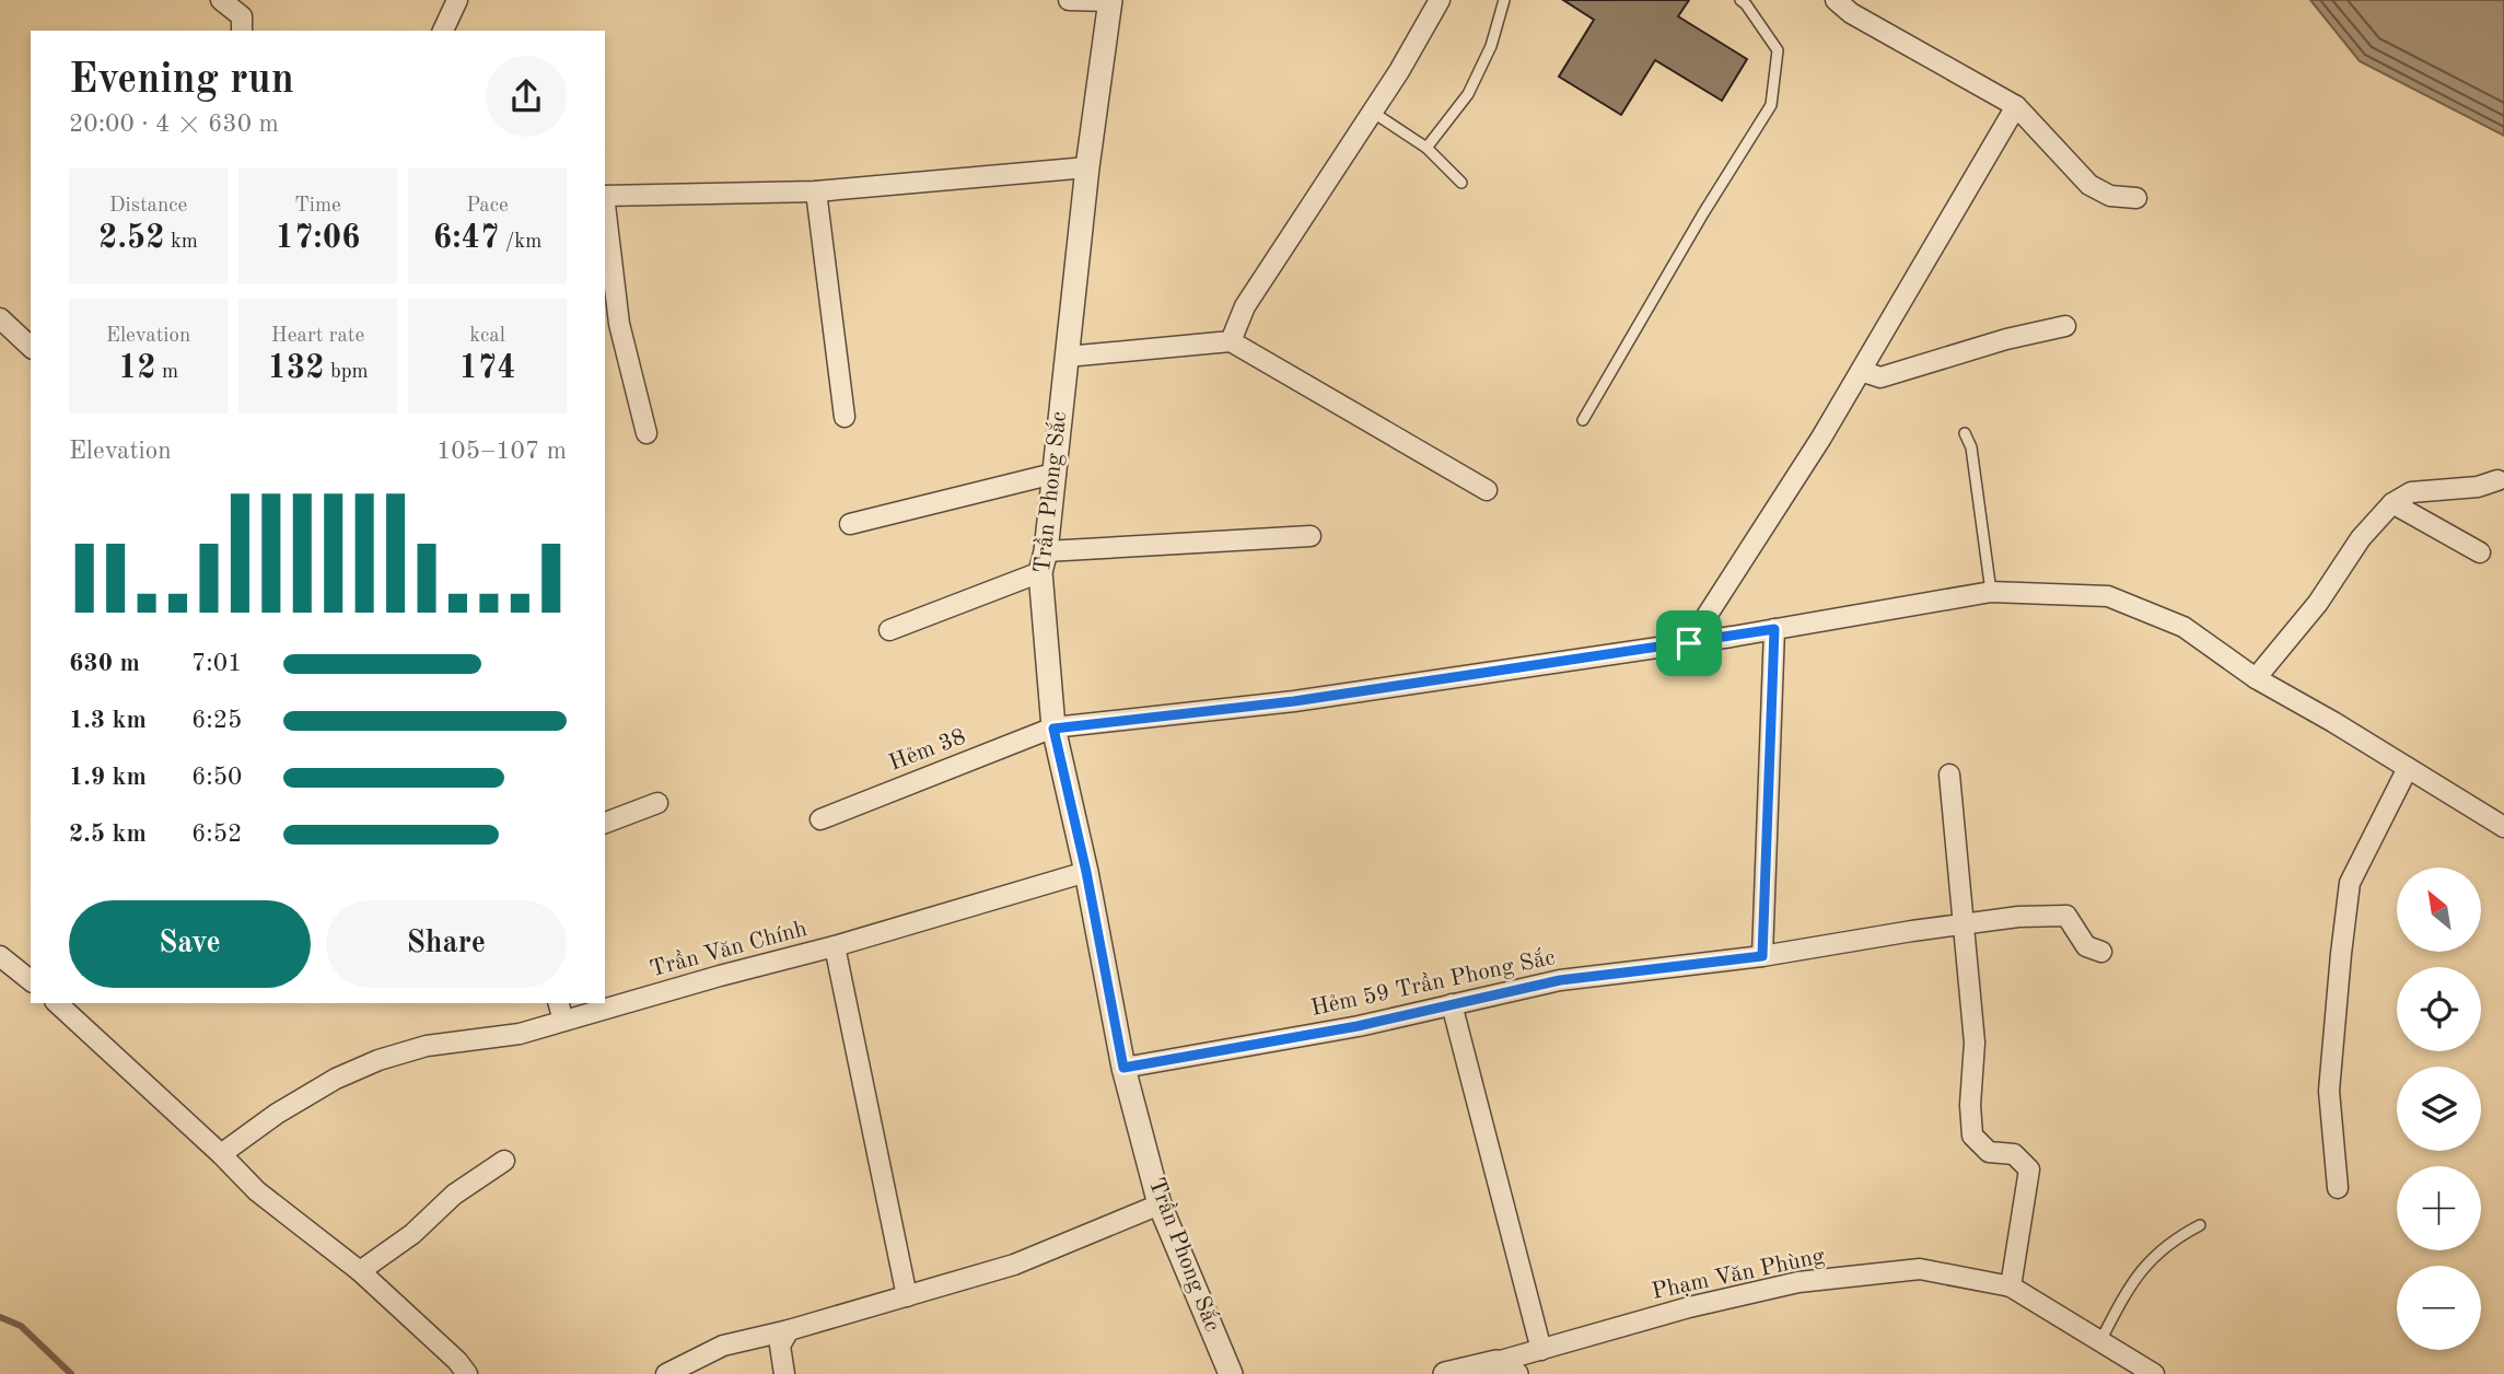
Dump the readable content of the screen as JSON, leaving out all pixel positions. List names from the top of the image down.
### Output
{
  "streets": {
    "street": [
      "Trần Phong Sắc",
      "Hẻm 38",
      "Trần Văn Chính",
      "Hẻm 59 Trần Phong Sắc",
      "Phạm Văn Phùng"
    ]
  },
  "crossings": [
    ["Trần Phong Sắc", "Hẻm 38"],
    ["Trần Phong Sắc", "Trần Văn Chính"],
    ["Trần Phong Sắc", "Hẻm 59 Trần Phong Sắc"]
  ],
  "north": "top left",
  "page": {
    "heading": ["Evening run", "20:00 · 4 × 630 m"],
    "stats": [
      ["Distance", "2.52 km"],
      ["Time", "17:06"],
      ["Pace", "6:47 /km"],
      ["Elevation", "12 m"],
      ["Heart rate", "132 bpm"],
      ["kcal", "174"]
    ],
    "chart": ["Elevation", "105–107 m"],
    "list": [
      {
        "name": "630 m",
        "note": "7:01"
      },
      {
        "name": "1.3 km",
        "note": "6:25"
      },
      {
        "name": "1.9 km",
        "note": "6:50"
      },
      {
        "name": "2.5 km",
        "note": "6:52"
      }
    ],
    "map_buttons": ["+", "−"],
    "buttons": ["Save", "Share"]
  }
}
